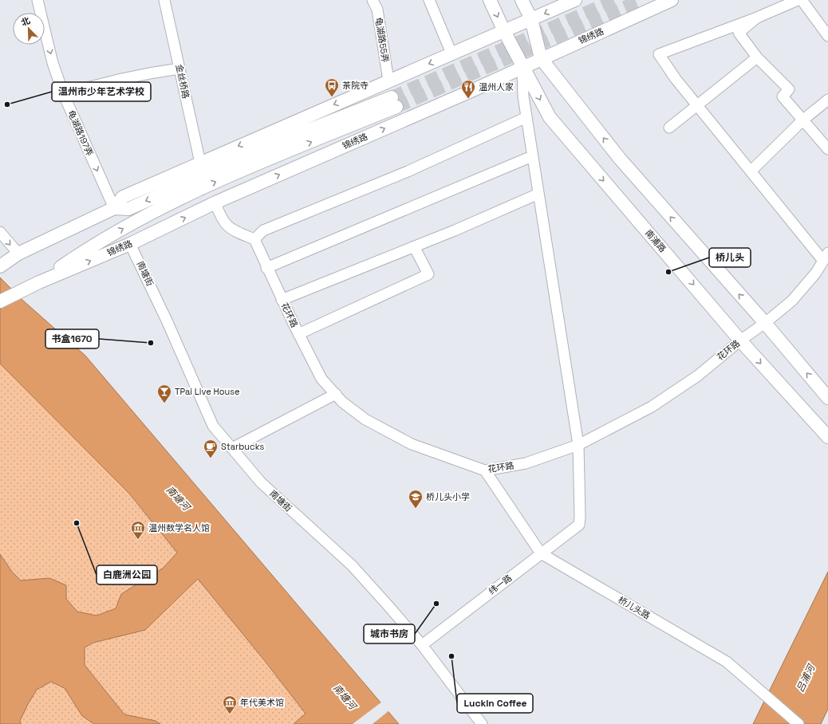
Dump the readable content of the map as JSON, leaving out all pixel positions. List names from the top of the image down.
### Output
{
  "streets": {
    "main road": ["锦绣路", "南浦路"],
    "street": [
      "龟湖路55弄",
      "金丝桥路",
      "龟湖路197弄",
      "南塘街",
      "花环路",
      "纬一路",
      "桥儿头路"
    ]
  },
  "crossings": [
    ["锦绣路", "龟湖路55弄"],
    ["锦绣路", "金丝桥路"],
    ["锦绣路", "龟湖路197弄"],
    ["锦绣路", "南浦路"],
    ["锦绣路", "南塘街"],
    ["南浦路", "花环路"],
    ["南塘街", "纬一路"],
    ["花环路", "纬一路"],
    ["纬一路", "桥儿头路"]
  ],
  "one_way": ["龟湖路197弄"],
  "water": ["南塘河", "吕浦河"],
  "places": {
    "bus stop": ["茶院寺"],
    "restaurant": ["温州人家"],
    "other": [
      "温州市少年艺术学校",
      "桥儿头",
      "书盒1670",
      "白鹿洲公园",
      "城市书房",
      "Luckin Coffee"
    ],
    "bar": ["TPai Live House"],
    "cafe": ["Starbucks"],
    "school or university": ["桥儿头小学"],
    "museum": ["温州数学名人馆", "年代美术馆"]
  },
  "north": "top left"
}
